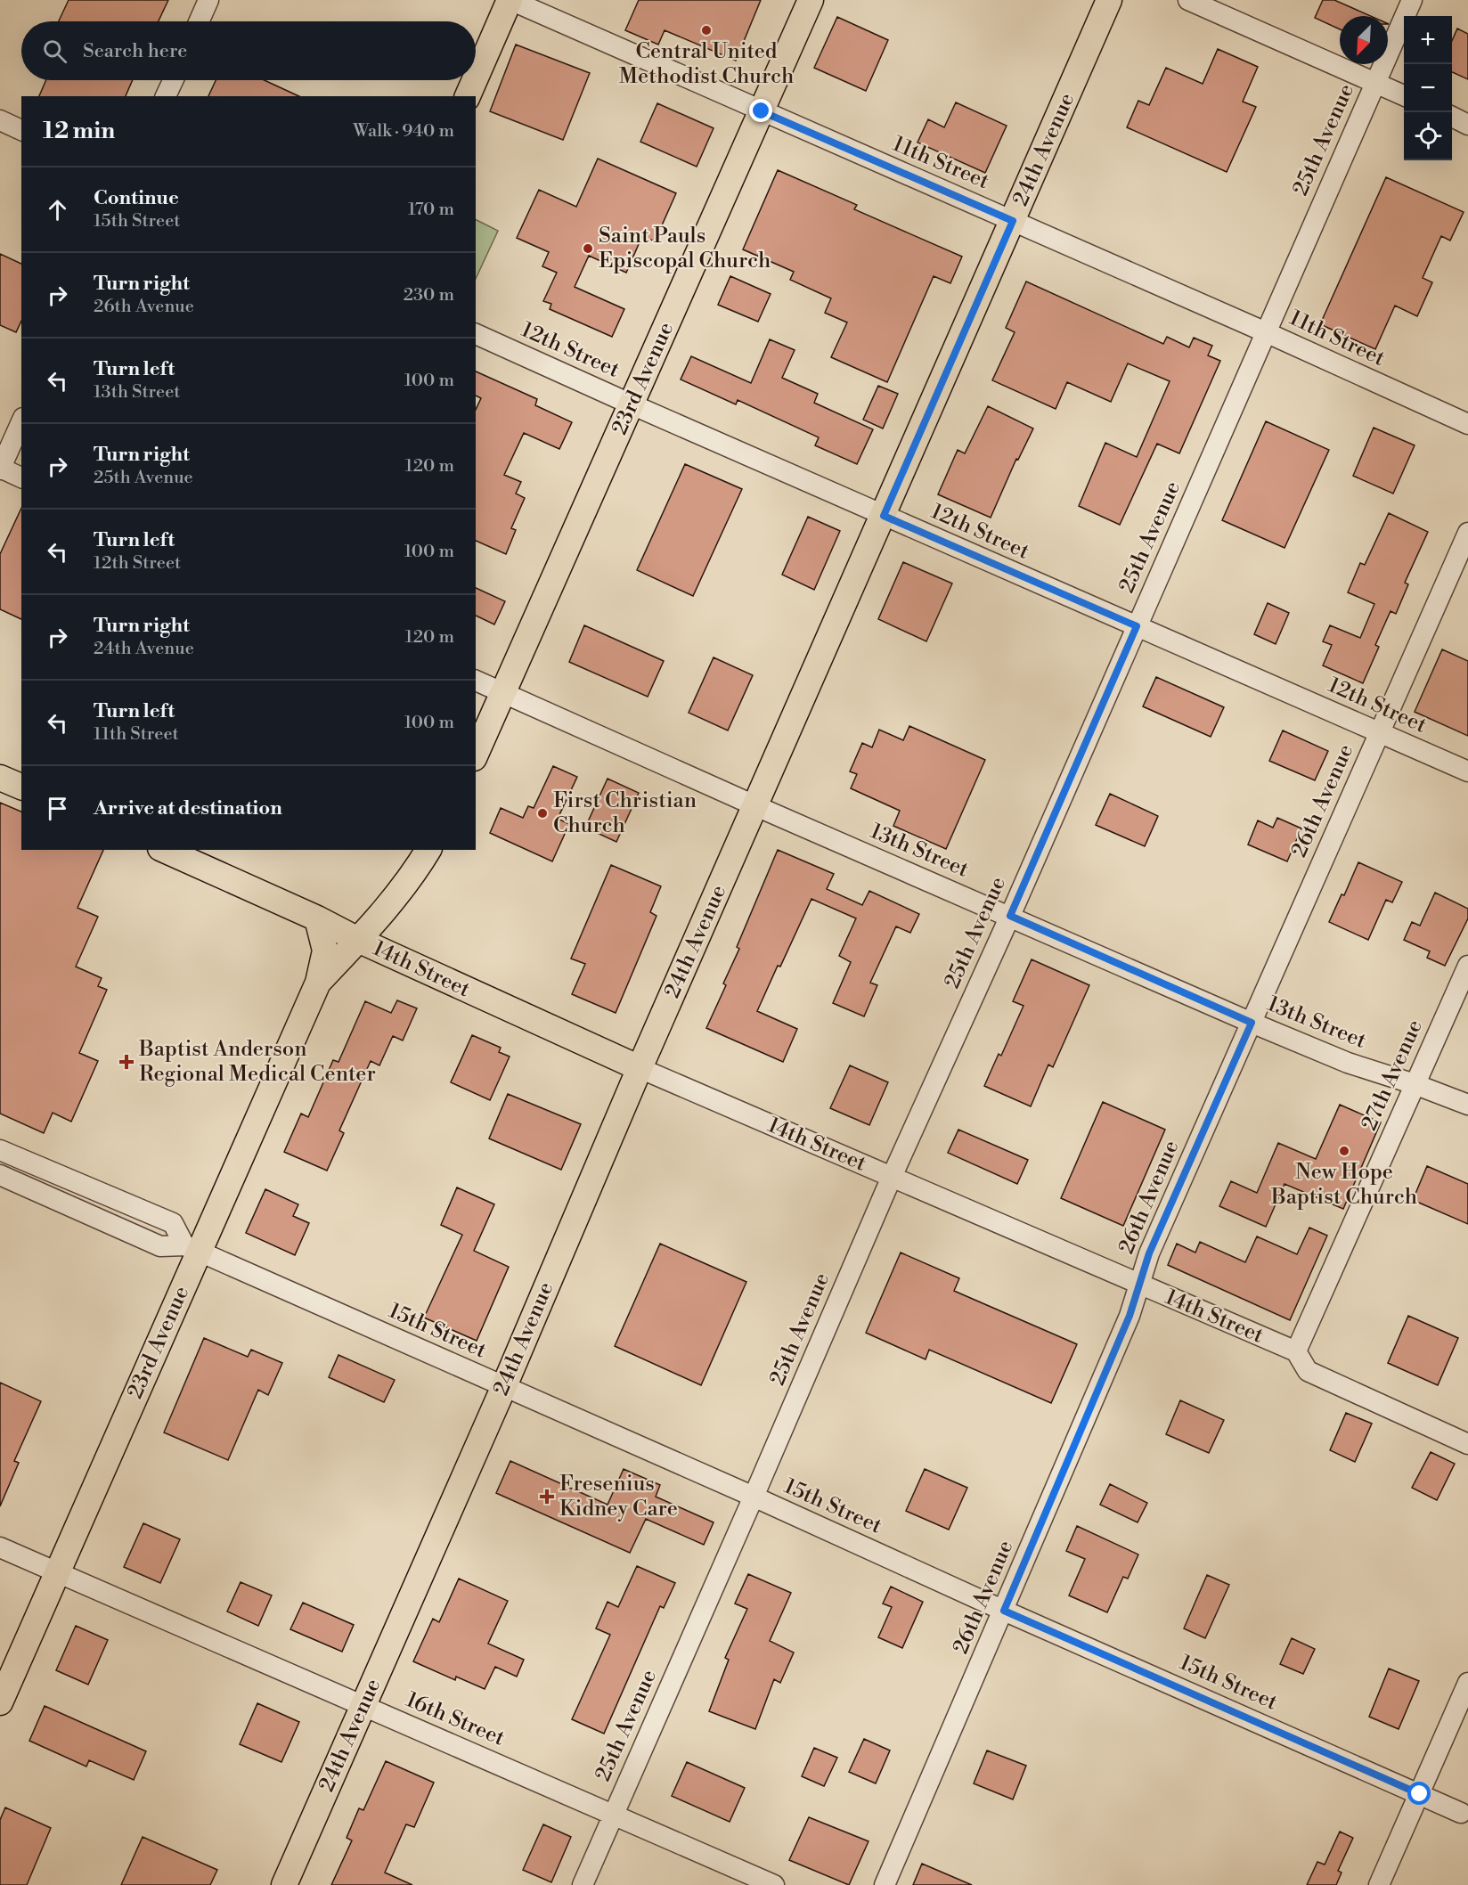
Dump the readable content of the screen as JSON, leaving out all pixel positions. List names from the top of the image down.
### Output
{
  "streets": {
    "main road": ["24th Avenue", "23rd Avenue", "14th Street"],
    "street": [
      "25th Avenue",
      "11th Street",
      "12th Street",
      "26th Avenue",
      "13th Street",
      "27th Avenue",
      "15th Street",
      "16th Street"
    ]
  },
  "crossings": [
    ["25th Avenue", "11th Street"],
    ["25th Avenue", "12th Street"],
    ["25th Avenue", "13th Street"],
    ["25th Avenue", "14th Street"],
    ["25th Avenue", "15th Street"],
    ["25th Avenue", "16th Street"],
    ["24th Avenue", "11th Street"],
    ["24th Avenue", "12th Street"],
    ["24th Avenue", "13th Street"],
    ["24th Avenue", "14th Street"],
    ["24th Avenue", "15th Street"],
    ["24th Avenue", "16th Street"],
    ["11th Street", "23rd Avenue"],
    ["12th Street", "23rd Avenue"],
    ["12th Street", "26th Avenue"],
    ["23rd Avenue", "13th Street"],
    ["23rd Avenue", "14th Street"],
    ["23rd Avenue", "15th Street"],
    ["23rd Avenue", "16th Street"],
    ["26th Avenue", "13th Street"],
    ["26th Avenue", "14th Street"],
    ["26th Avenue", "15th Street"],
    ["13th Street", "27th Avenue"],
    ["14th Street", "27th Avenue"]
  ],
  "places": {
    "other": [
      "Central United Methodist Church",
      "Saint Pauls Episcopal Church",
      "First Christian Church",
      "New Hope Baptist Church"
    ],
    "health": ["Baptist Anderson Regional Medical Center", "Fresenius Kidney Care"]
  },
  "north": "bottom left",
  "page": {
    "map_buttons": ["+", "−"],
    "search": "Search here",
    "heading": ["12 min", "Walk · 940 m"],
    "list": [
      ["Continue", "15th Street", "170 m"],
      ["Turn right", "26th Avenue", "230 m"],
      ["Turn left", "13th Street", "100 m"],
      ["Turn right", "25th Avenue", "120 m"],
      ["Turn left", "12th Street", "100 m"],
      ["Turn right", "24th Avenue", "120 m"],
      ["Turn left", "11th Street", "100 m"],
      "Arrive at destination"
    ]
  }
}
